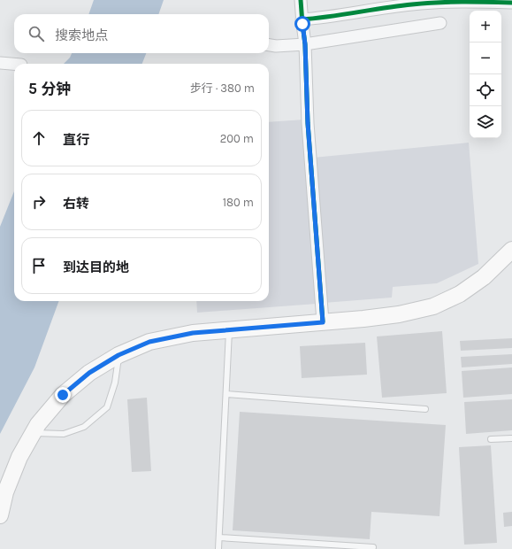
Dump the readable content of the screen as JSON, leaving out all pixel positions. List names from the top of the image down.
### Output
{
  "page": {
    "map_buttons": ["+", "−"],
    "search": "搜索地点",
    "heading": ["5 分钟", "步行 · 380 m"],
    "list": [
      ["直行", "200 m"],
      ["右转", "180 m"],
      "到达目的地"
    ]
  }
}
